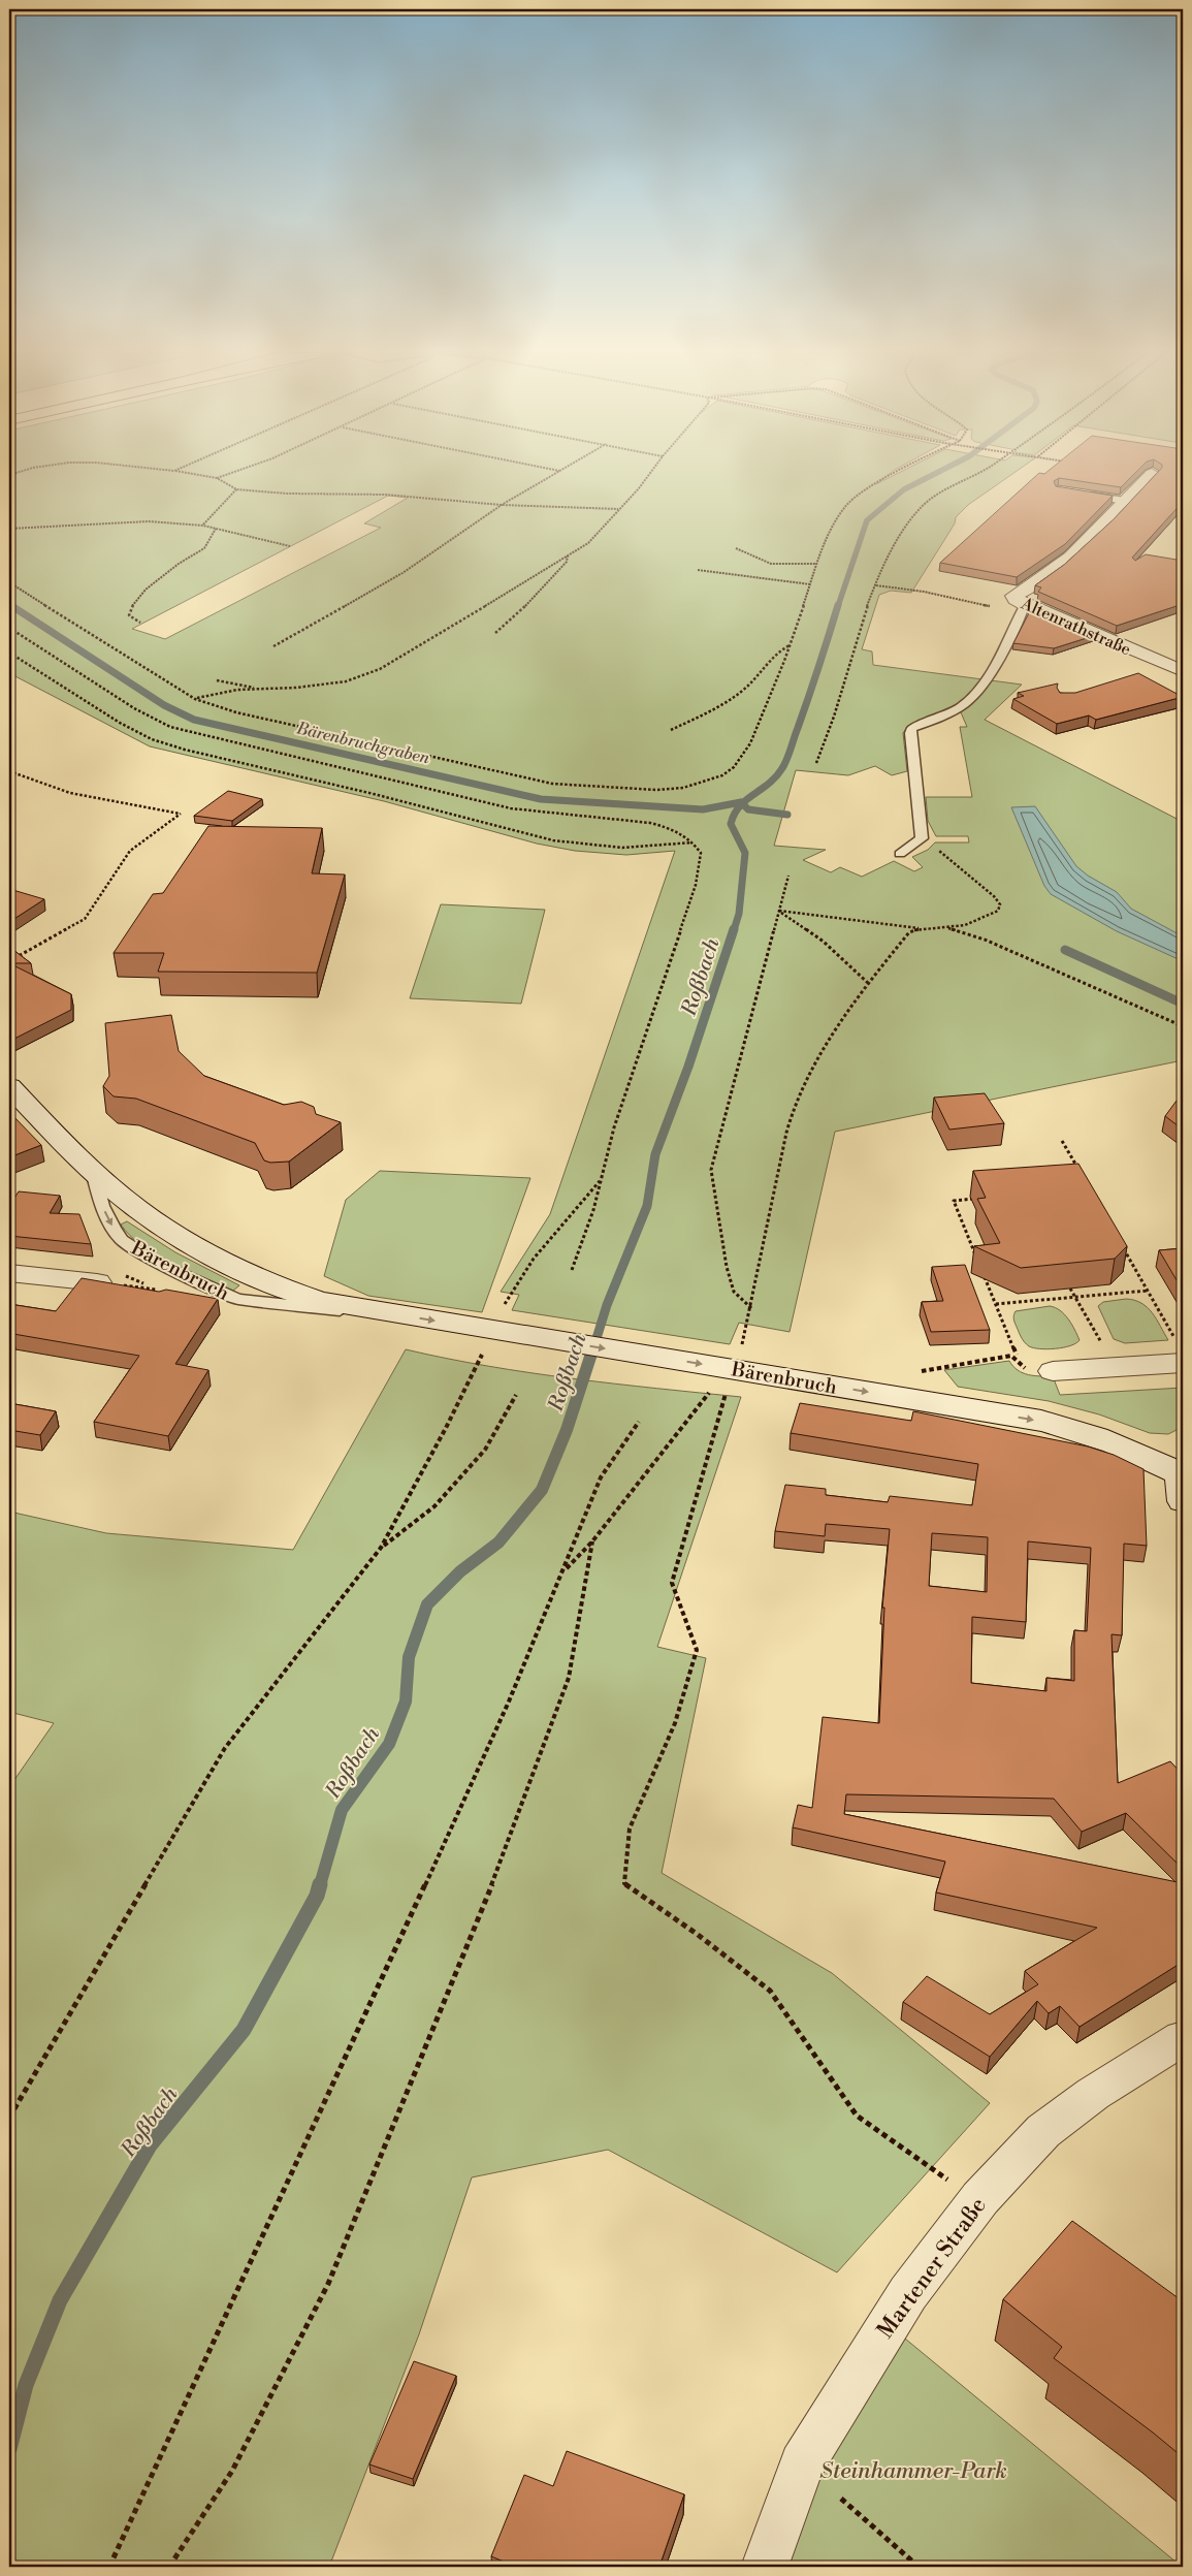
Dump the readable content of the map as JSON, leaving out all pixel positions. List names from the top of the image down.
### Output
{
  "streets": {
    "street": ["Altenrathstraße", "Bärenbruch", "Martener Straße"]
  },
  "water": ["Bärenbruchgraben", "Roßbach"],
  "parks": ["Steinhammer-Park"]
}
